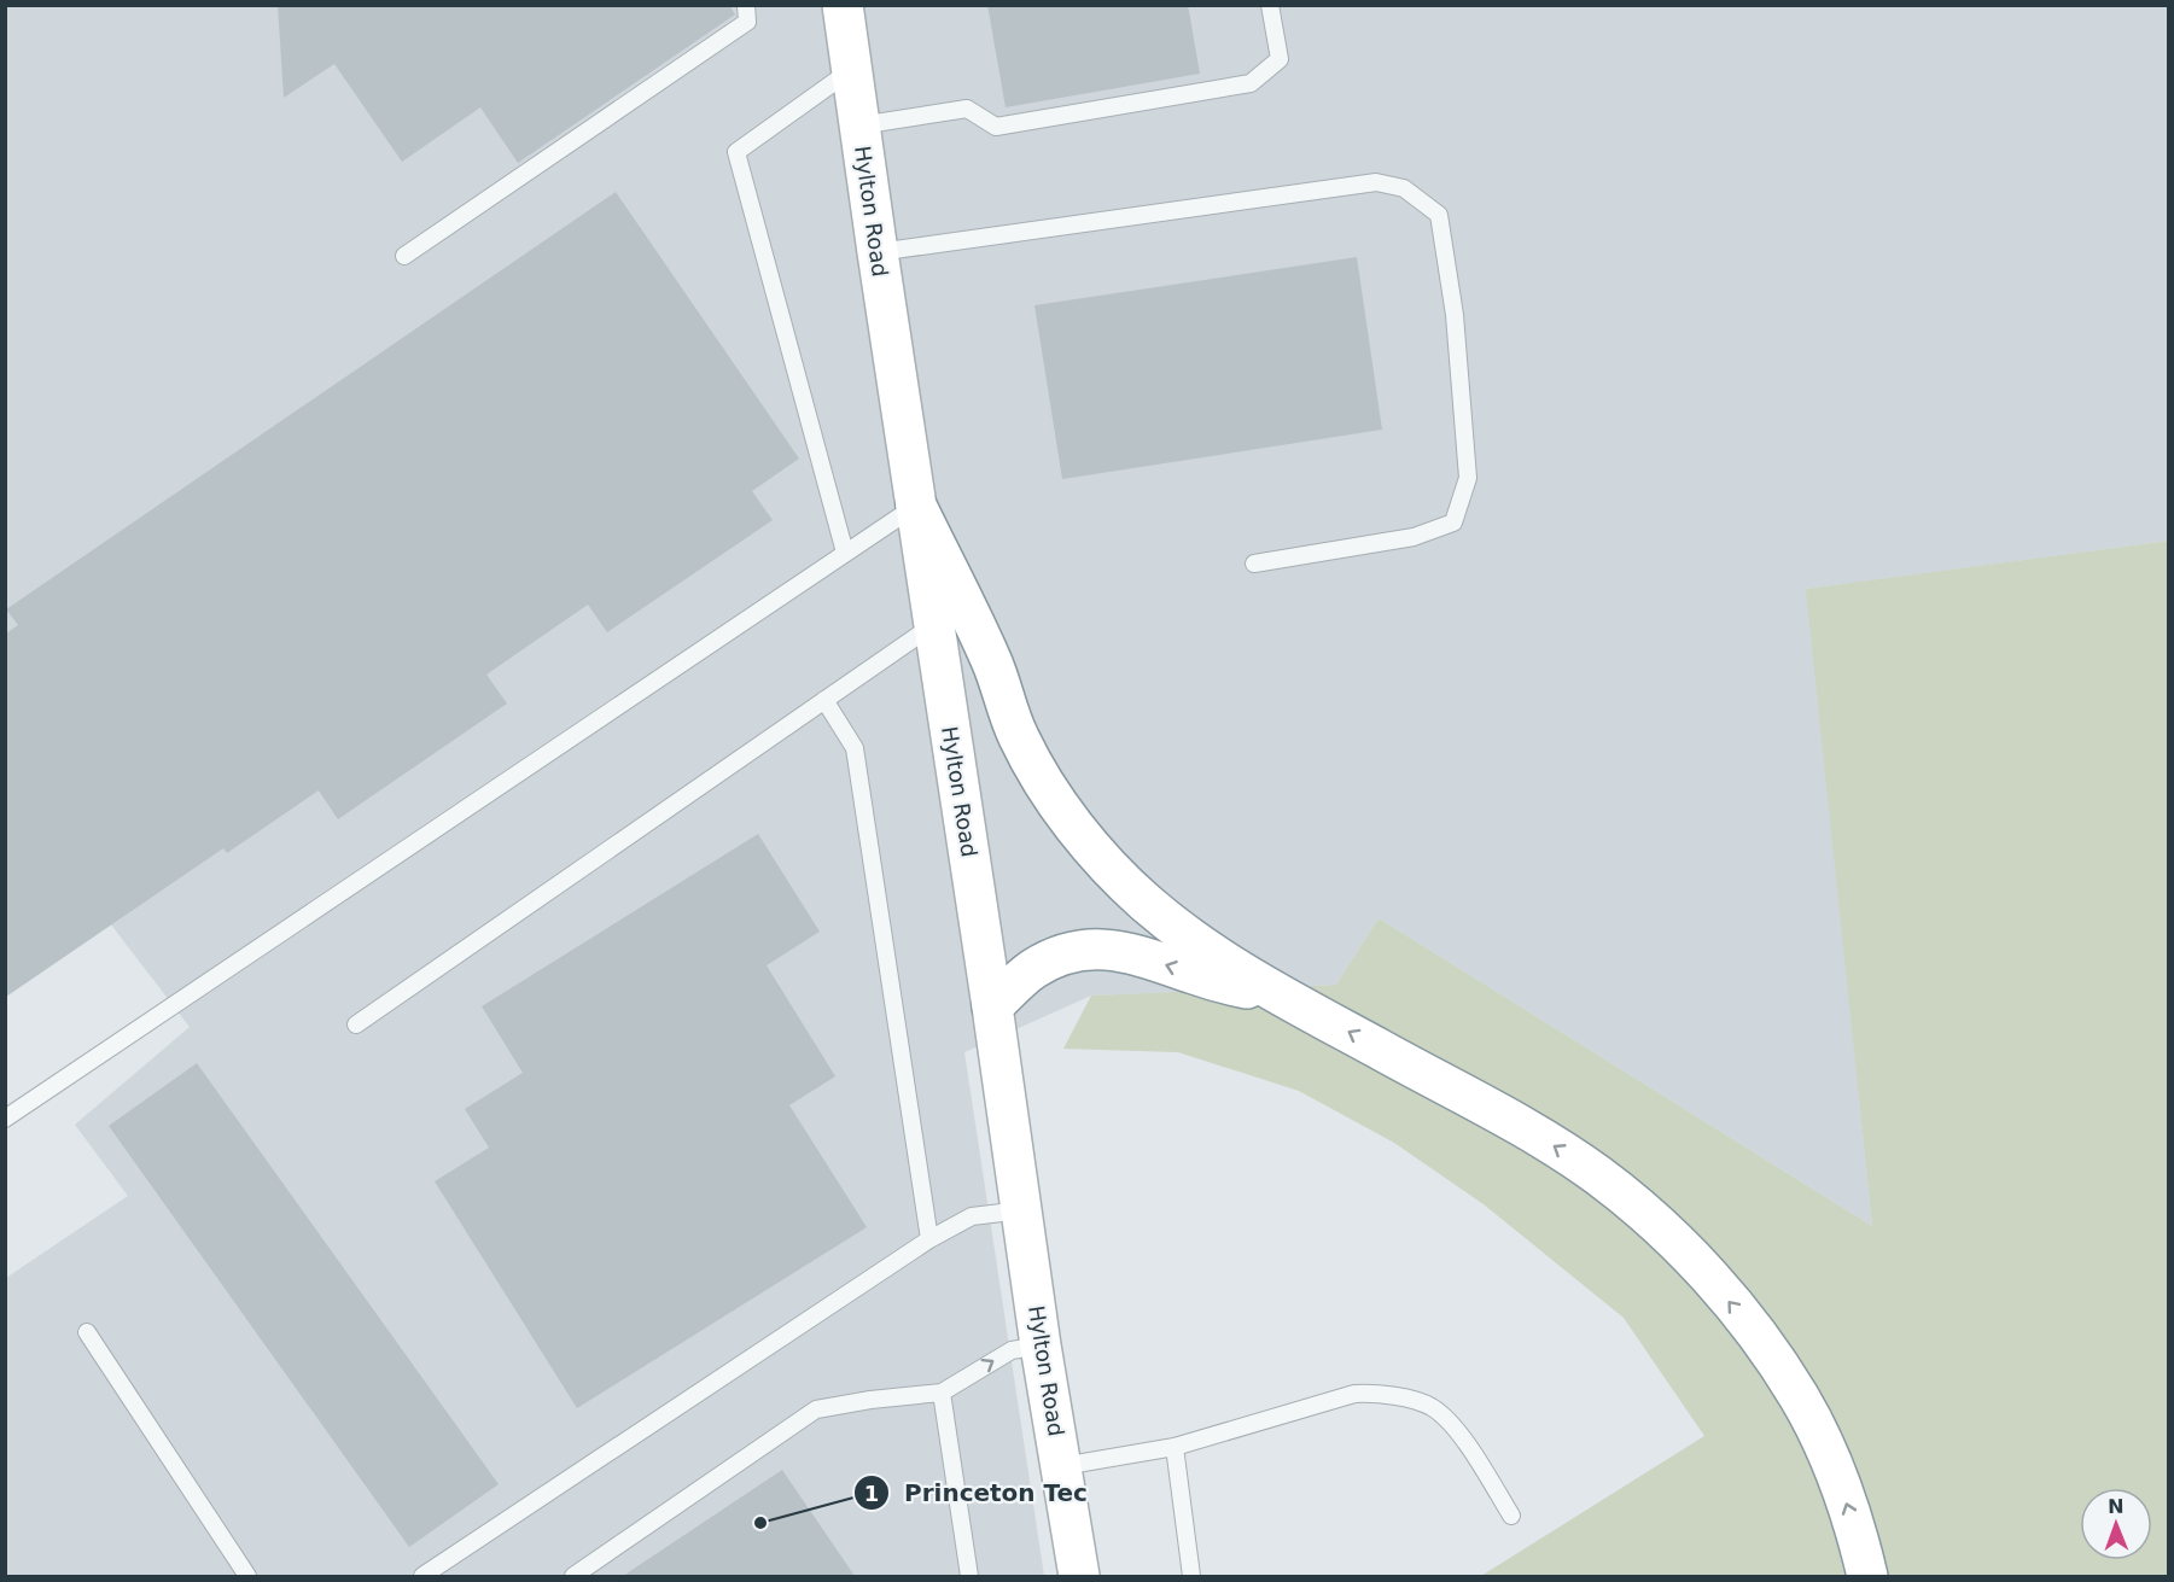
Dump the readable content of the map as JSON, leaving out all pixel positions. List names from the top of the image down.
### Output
{
  "streets": {
    "main road": ["Hylton Road"]
  },
  "places": ["Princeton Tec"],
  "north": "top"
}
